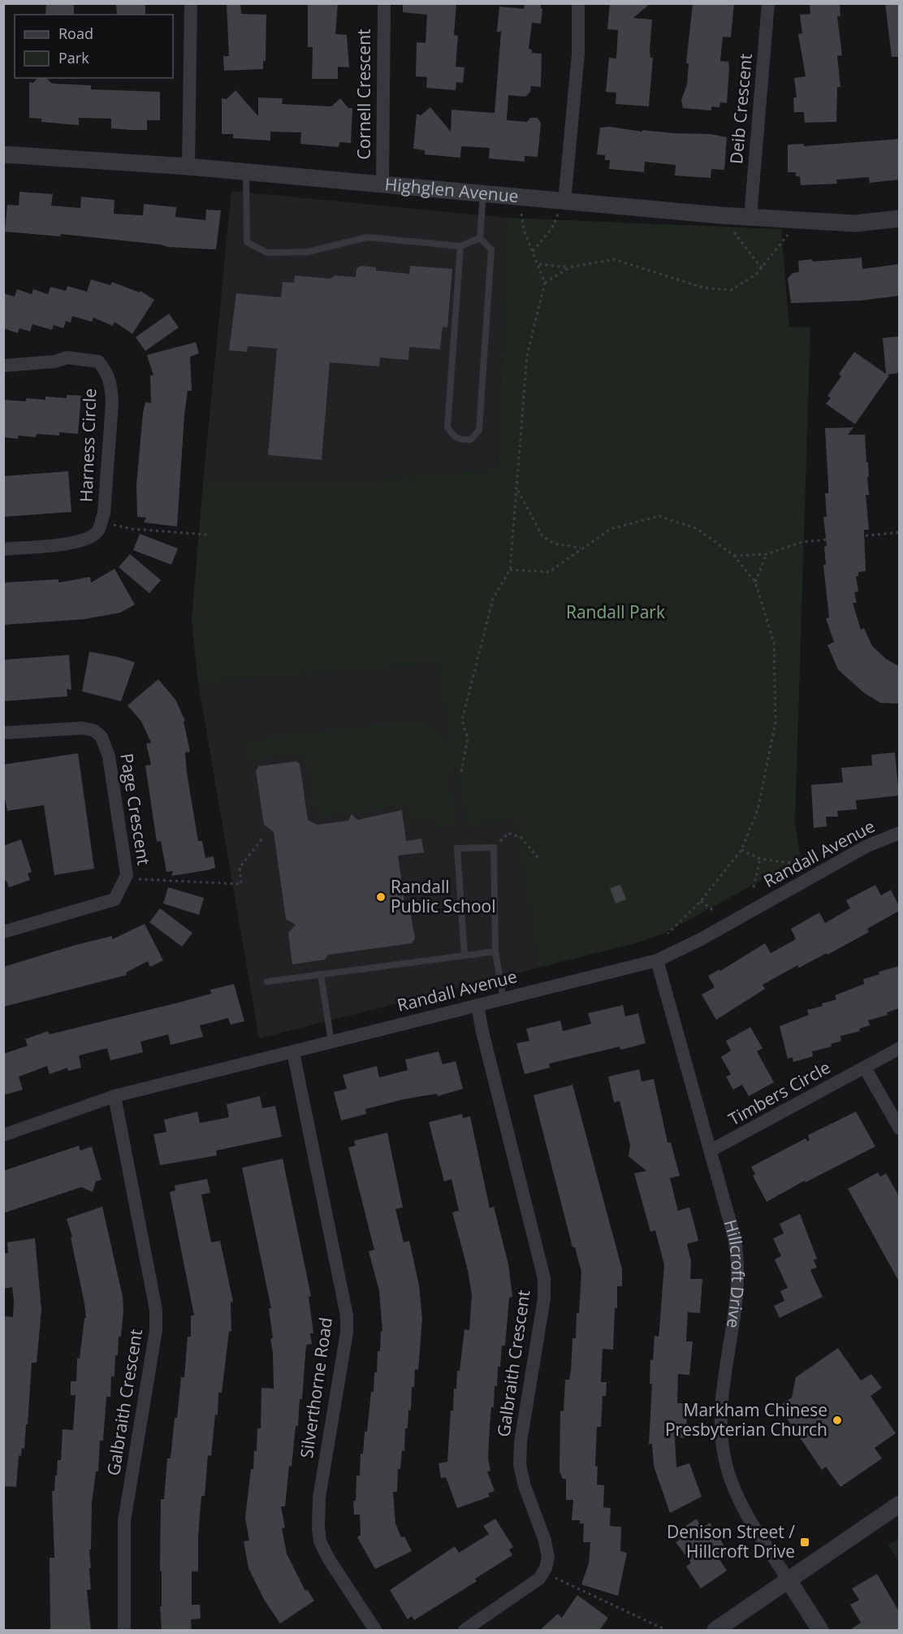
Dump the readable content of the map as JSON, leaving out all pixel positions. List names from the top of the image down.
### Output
{
  "streets": {
    "street": [
      "Cornell Crescent",
      "Deib Crescent",
      "Highglen Avenue",
      "Harness Circle",
      "Page Crescent",
      "Randall Avenue",
      "Timbers Circle",
      "Hillcroft Drive",
      "Galbraith Crescent",
      "Silverthorne Road"
    ]
  },
  "crossings": [
    ["Cornell Crescent", "Highglen Avenue"],
    ["Deib Crescent", "Highglen Avenue"],
    ["Randall Avenue", "Hillcroft Drive"],
    ["Randall Avenue", "Galbraith Crescent"],
    ["Randall Avenue", "Silverthorne Road"],
    ["Timbers Circle", "Hillcroft Drive"]
  ],
  "parks": ["Randall Park"],
  "places": {
    "other": ["Randall Public School", "Markham Chinese Presbyterian Church"],
    "transit": ["Denison Street / Hillcroft Drive"]
  },
  "legend": ["Road", "Park"]
}
